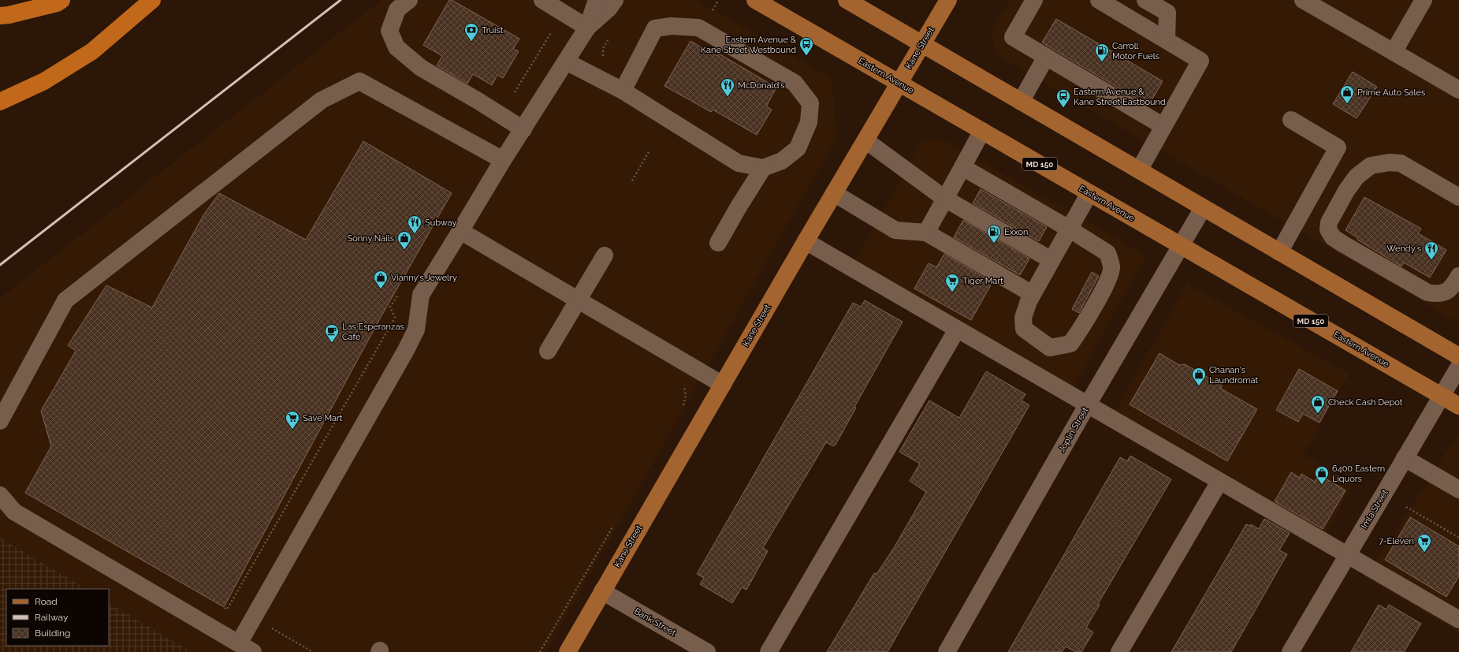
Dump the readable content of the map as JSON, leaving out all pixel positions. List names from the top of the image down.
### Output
{
  "streets": {
    "main road": ["Kane Street", "Eastern Avenue", "MD 150"],
    "street": ["Joplin Street", "Imla Street", "Bank Street"]
  },
  "crossings": [
    ["Kane Street", "Eastern Avenue"],
    ["Kane Street", "Bank Street"],
    ["Eastern Avenue", "Joplin Street"],
    ["Eastern Avenue", "Imla Street"]
  ],
  "places": {
    "bank": ["Truist"],
    "bus stop": ["Eastern Avenue & Kane Street Westbound", "Eastern Avenue & Kane Street Eastbound"],
    "fuel station": ["Carroll Motor Fuels", "Exxon"],
    "restaurant": ["McDonald's", "Subway", "Wendy's"],
    "shop": [
      "Prime Auto Sales",
      "Sonny Nails",
      "Vianny's Jewelry",
      "Chanan's Laundromat",
      "Check Cash Depot",
      "6400 Eastern Liquors"
    ],
    "supermarket": ["Tiger Mart", "Save Mart", "7-Eleven"],
    "cafe": ["Las Esperanzas Café"]
  },
  "legend": ["Road", "Railway", "Building"]
}
